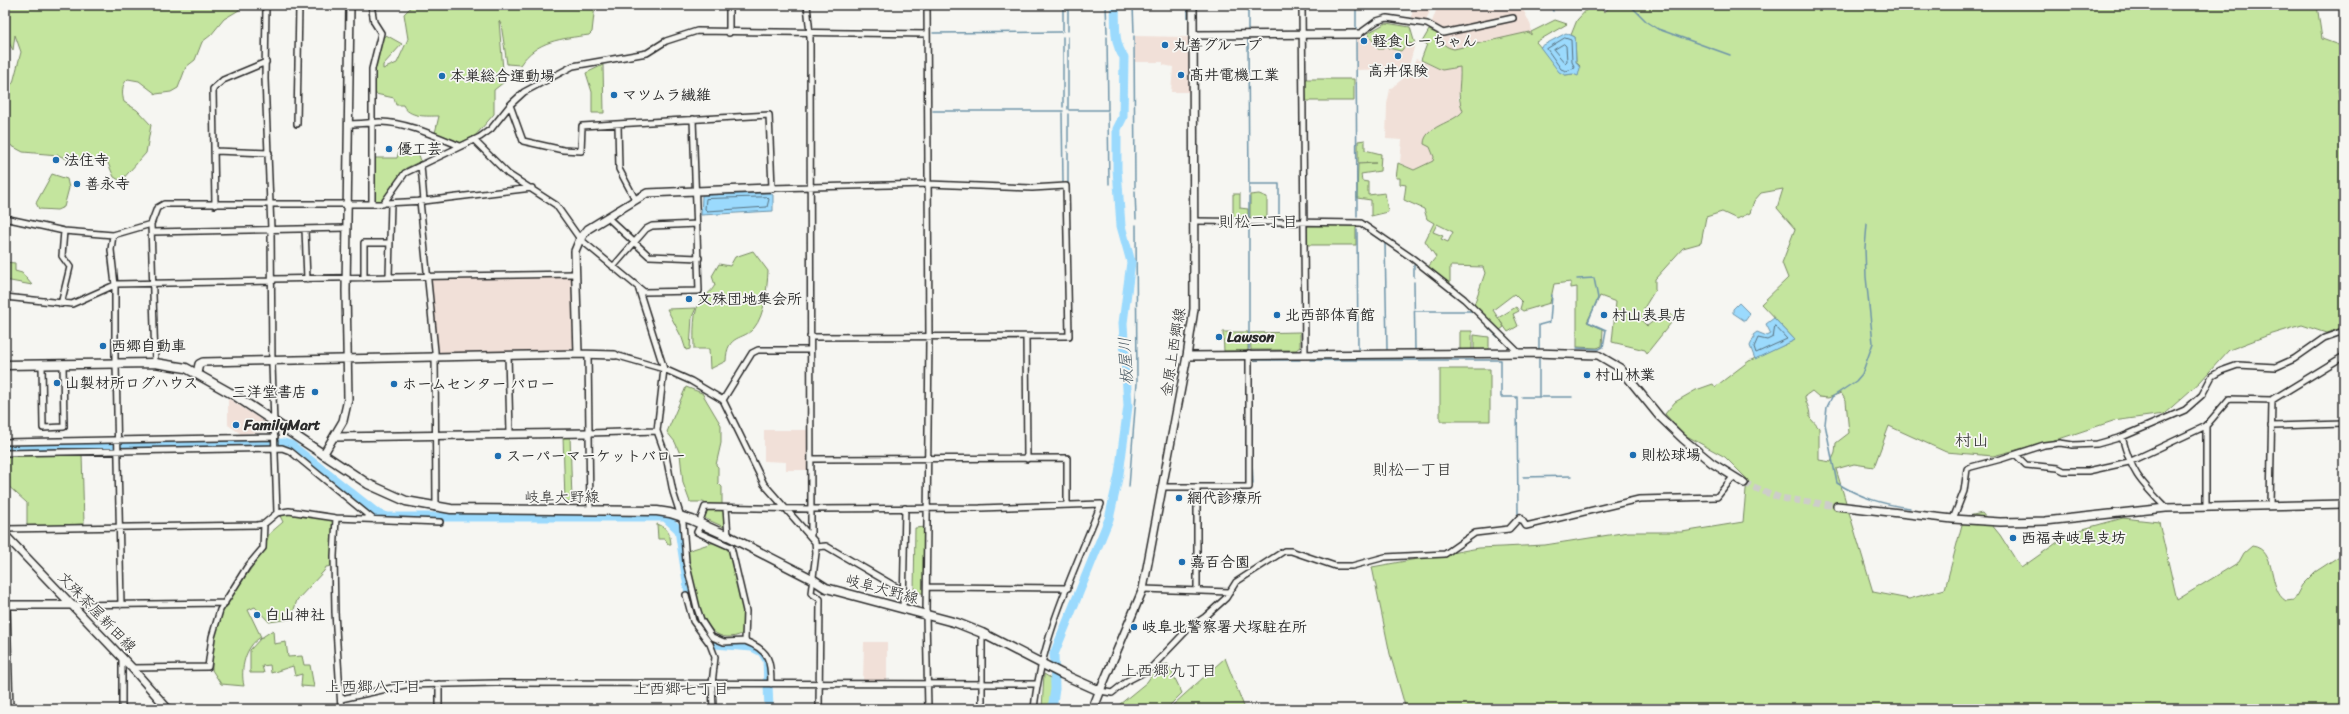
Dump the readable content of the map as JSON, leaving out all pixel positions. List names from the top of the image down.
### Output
{
  "streets": {
    "main road": ["岐阜大野線"],
    "street": ["金原上西郷線", "文殊茶屋新田線"]
  },
  "crossings": [
    ["金原上西郷線", "岐阜大野線"]
  ],
  "districts": [
    "則松二丁目",
    "村山",
    "則松一丁目",
    "上西郷九丁目",
    "上西郷八丁目",
    "上西郷七丁目"
  ],
  "water": ["板屋川"],
  "places": [
    "軽食しーちゃん",
    "丸善グループ",
    "高井保険",
    "髙井電機工業",
    "本巣総合運動場",
    "マツムラ繊維",
    "優工芸",
    "法住寺",
    "善永寺",
    "文殊団地集会所",
    "北西部体育館",
    "村山表具店",
    "Lawson",
    "西郷自動車",
    "村山林業",
    "山製材所ログハウス",
    "ホームセンター バロー",
    "三洋堂書店",
    "FamilyMart",
    "則松球場",
    "スーパーマーケットバロー",
    "網代診療所",
    "西福寺岐阜支坊",
    "嘉百合園",
    "白山神社",
    "岐阜北警察署犬塚駐在所"
  ]
}
